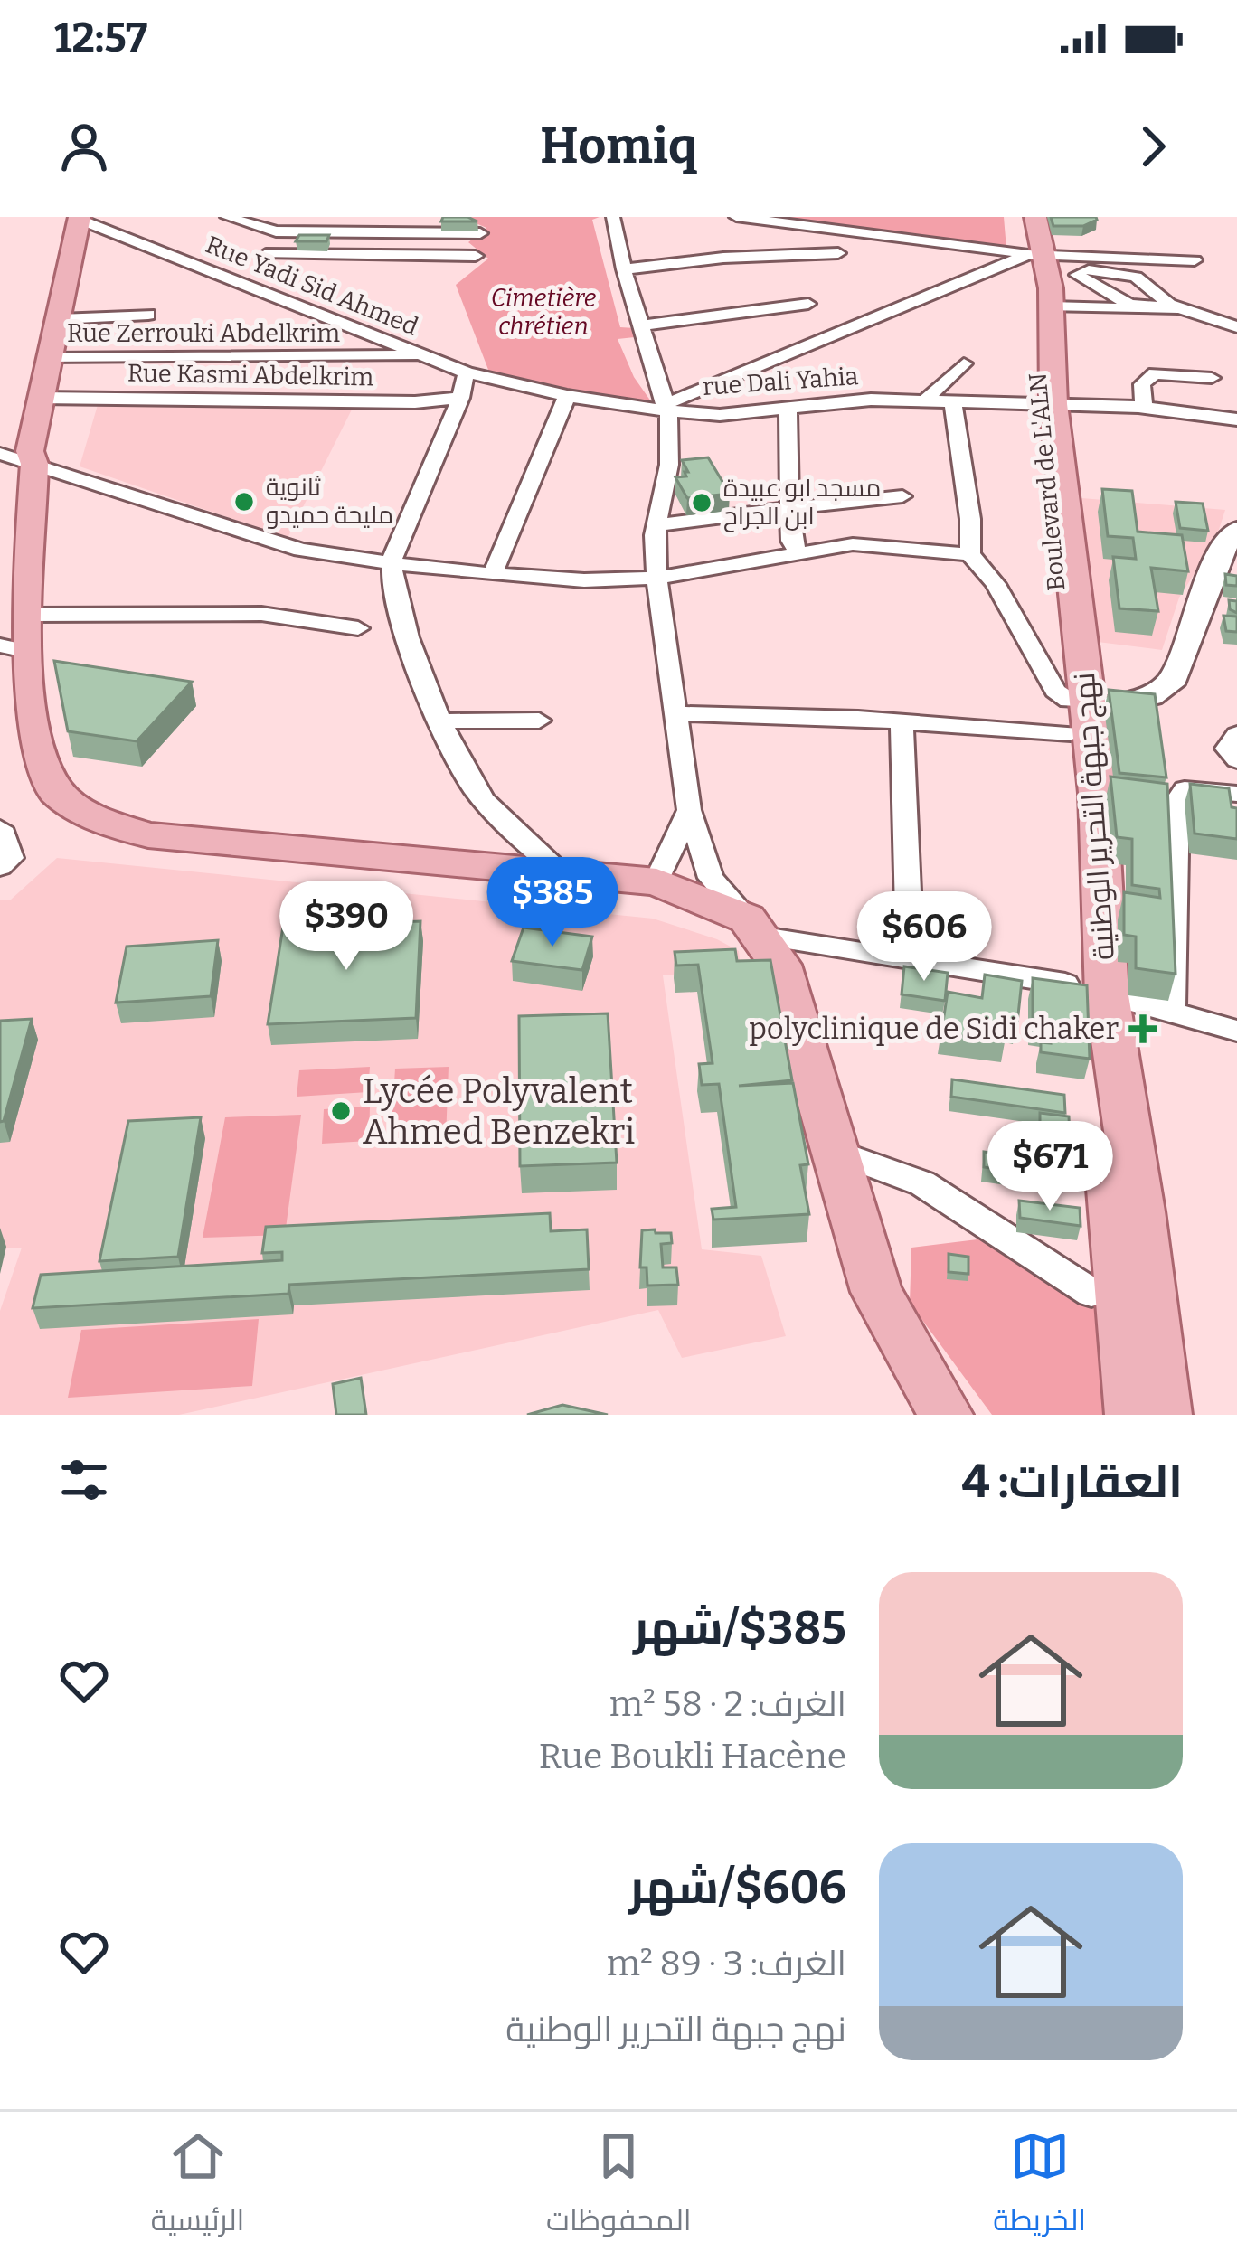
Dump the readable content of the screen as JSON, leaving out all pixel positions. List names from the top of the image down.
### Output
{
  "streets": {
    "main road": ["Boulevard de L'ALN", "نهج جبهة التحرير الوطنية"],
    "street": [
      "Rue Yadi Sid Ahmed",
      "Rue Zerrouki Abdelkrim",
      "Rue Kasmi Abdelkrim",
      "rue Dali Yahia"
    ]
  },
  "crossings": [
    ["Rue Yadi Sid Ahmed", "Rue Zerrouki Abdelkrim"],
    ["Rue Yadi Sid Ahmed", "rue Dali Yahia"],
    ["rue Dali Yahia", "Boulevard de L'ALN"],
    ["rue Dali Yahia", "نهج جبهة التحرير الوطنية"],
    ["Boulevard de L'ALN", "نهج جبهة التحرير الوطنية"]
  ],
  "parks": ["Cimetière chrétien"],
  "places": {
    "other": ["ثانوية مليحة حميدو", "مسجد ابو عبيدة ابن الجراح", "Lycée Polyvalent Ahmed Benzekri"],
    "health": ["polyclinique de Sidi chaker"]
  },
  "page": {
    "status": "12:57",
    "header": "Homiq",
    "price": [
      "$385",
      "$390",
      "$606",
      "$671"
    ],
    "heading": "العقارات: 4",
    "list": [
      {
        "name": "$385/شهر",
        "note": "الغرف: 2 · 58 m² · Rue Boukli Hacène"
      },
      {
        "name": "$606/شهر",
        "note": "الغرف: 3 · 89 m² · نهج جبهة التحرير الوطنية"
      }
    ],
    "tabs": ["الخريطة", "المحفوظات", "الرئيسية"]
  }
}
